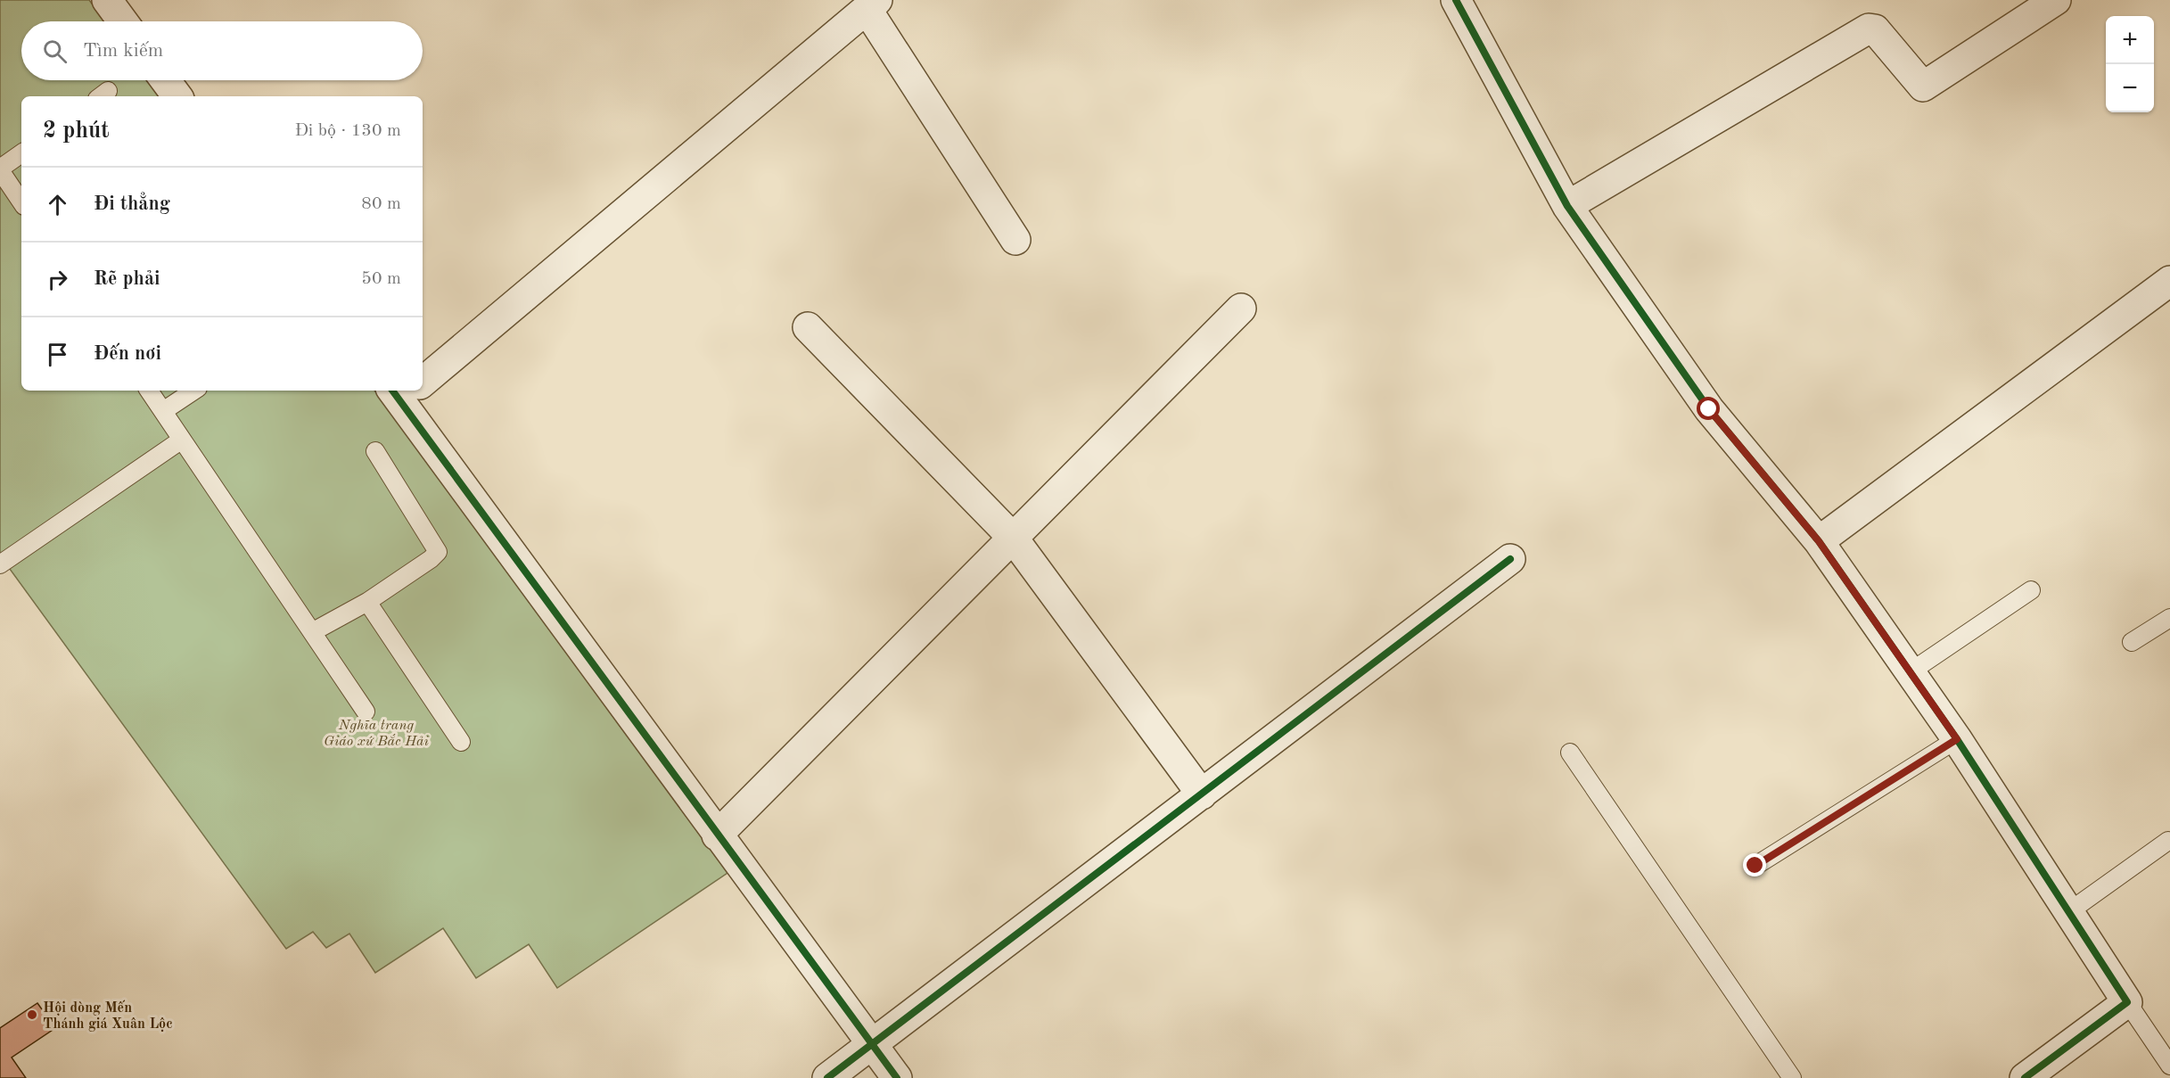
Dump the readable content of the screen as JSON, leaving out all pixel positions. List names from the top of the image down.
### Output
{
  "parks": ["Nghĩa trang Giáo xứ Bắc Hải"],
  "places": ["Hội dòng Mến Thánh giá Xuân Lộc"],
  "page": {
    "map_buttons": ["+", "−"],
    "search": "Tìm kiếm",
    "heading": ["2 phút", "Đi bộ · 130 m"],
    "list": [
      ["Đi thẳng", "80 m"],
      ["Rẽ phải", "50 m"],
      "Đến nơi"
    ]
  }
}
